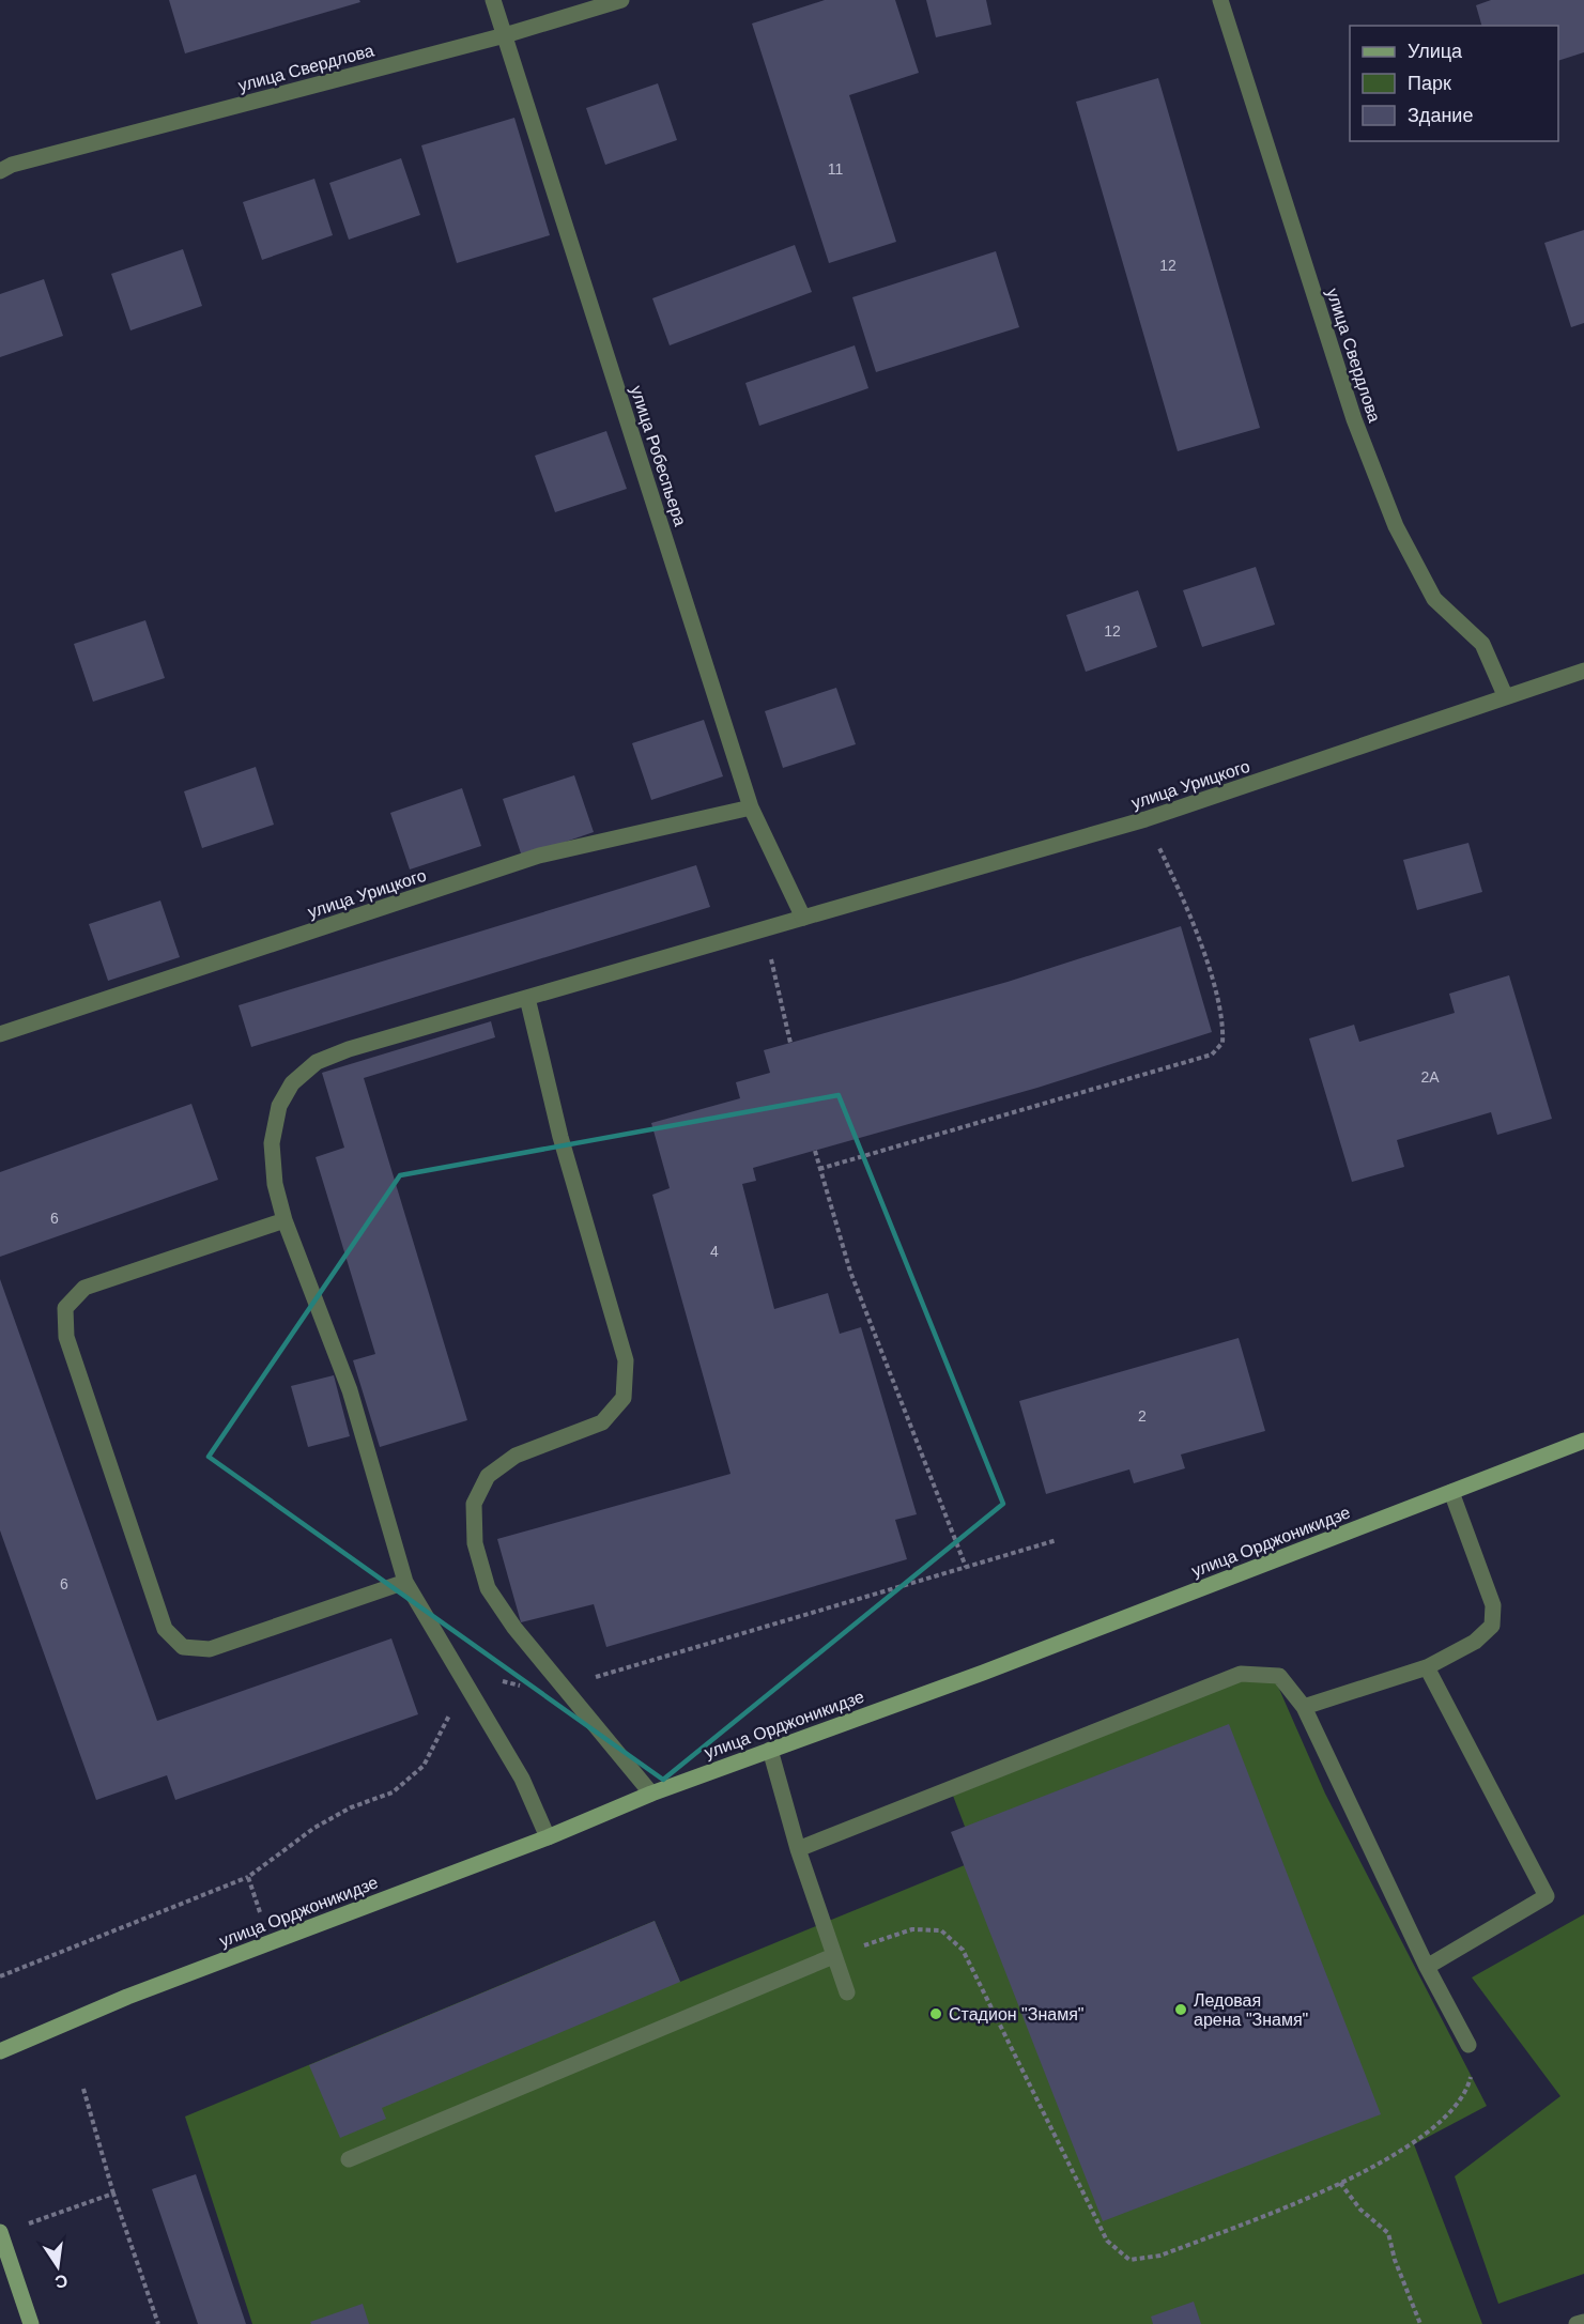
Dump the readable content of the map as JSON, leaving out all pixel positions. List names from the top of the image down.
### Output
{
  "streets": {
    "main road": ["улица Орджоникидзе"],
    "street": ["улица Свердлова", "улица Робеспьера", "улица Урицкого"]
  },
  "crossings": [
    ["улица Свердлова", "улица Робеспьера"],
    ["улица Свердлова", "улица Урицкого"],
    ["улица Робеспьера", "улица Урицкого"],
    ["улица Урицкого", "улица Орджоникидзе"]
  ],
  "places": ["Ледовая арена \"Знамя\"", "Стадион \"Знамя\""],
  "house_numbers": [
    "11",
    "12",
    "12",
    "2А",
    "6",
    "4",
    "2",
    "6"
  ],
  "legend": ["Улица", "Парк", "Здание"],
  "north": "bottom"
}
